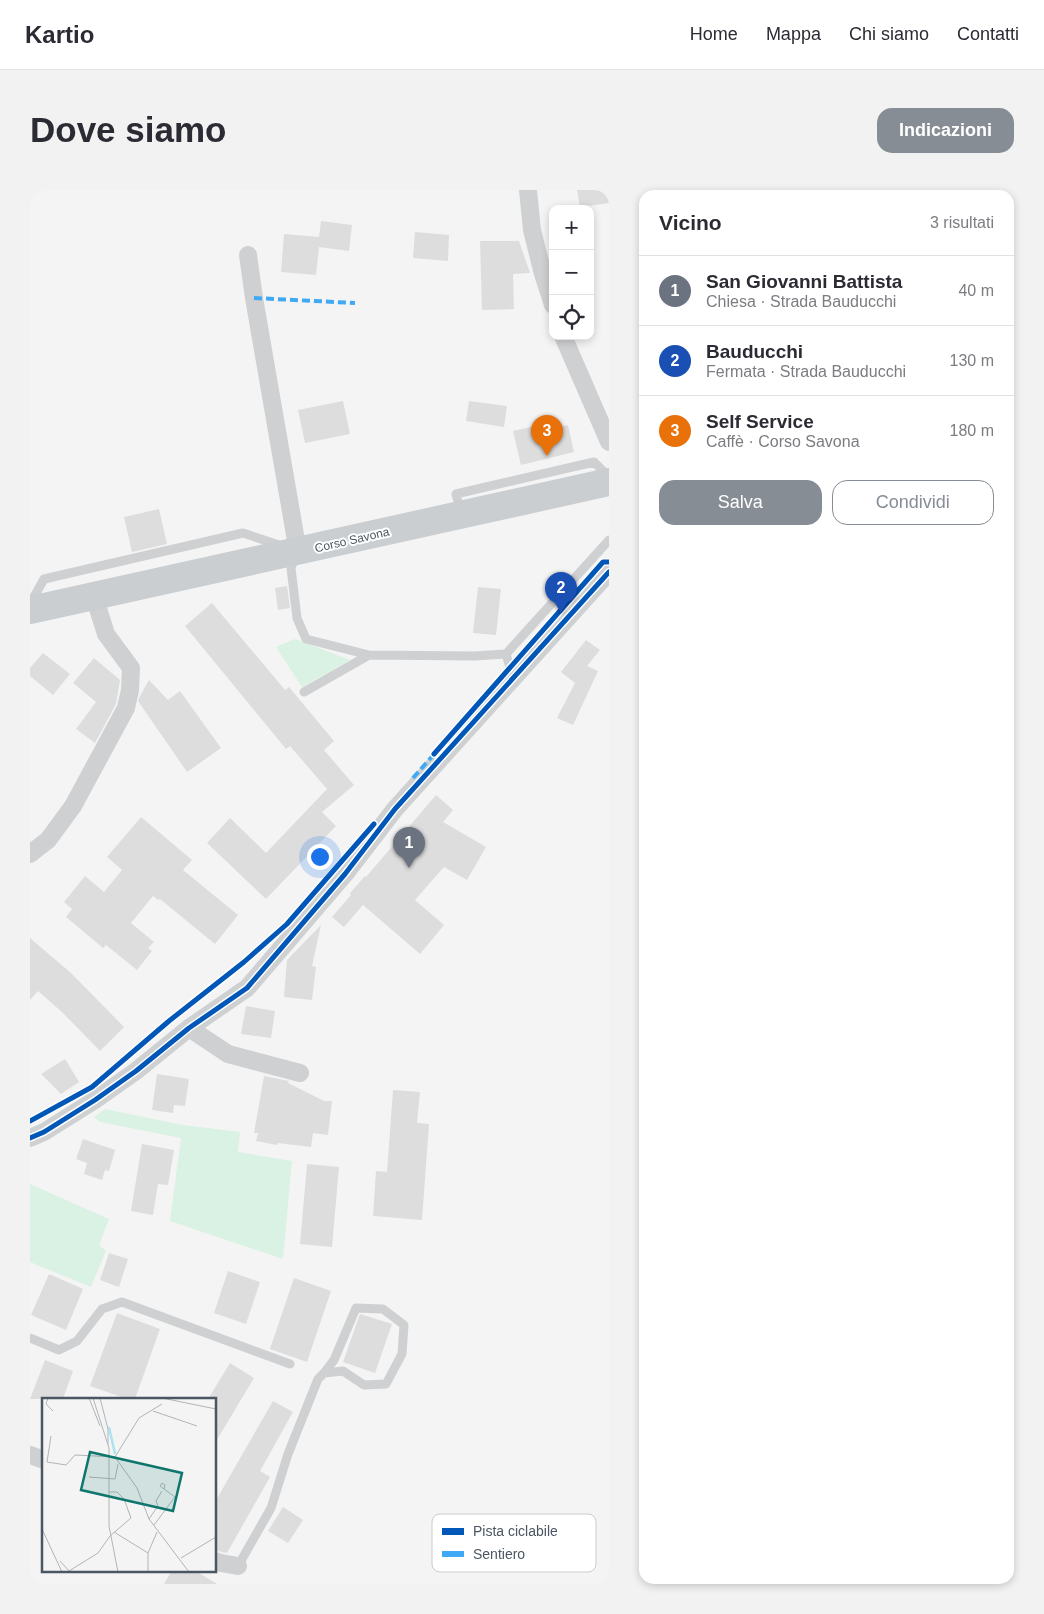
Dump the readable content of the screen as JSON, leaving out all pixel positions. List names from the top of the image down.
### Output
{
  "streets": {
    "main road": ["Corso Savona"]
  },
  "legend": ["Pista ciclabile", "Sentiero"],
  "page": {
    "header": "Kartio",
    "nav": [
      "Home",
      "Mappa",
      "Chi siamo",
      "Contatti"
    ],
    "buttons": [
      "Indicazioni",
      ["Salva", "Condividi"]
    ],
    "title": "Dove siamo",
    "heading": ["Vicino", "3 risultati"],
    "map_buttons": ["+", "−"],
    "list": [
      {
        "mark": "1",
        "name": "San Giovanni Battista",
        "note": "Chiesa · Strada Bauducchi",
        "value": "40 m"
      },
      {
        "mark": "2",
        "name": "Bauducchi",
        "note": "Fermata · Strada Bauducchi",
        "value": "130 m"
      },
      {
        "mark": "3",
        "name": "Self Service",
        "note": "Caffè · Corso Savona",
        "value": "180 m"
      }
    ],
    "pins": ["3", "2", "1"]
  }
}
